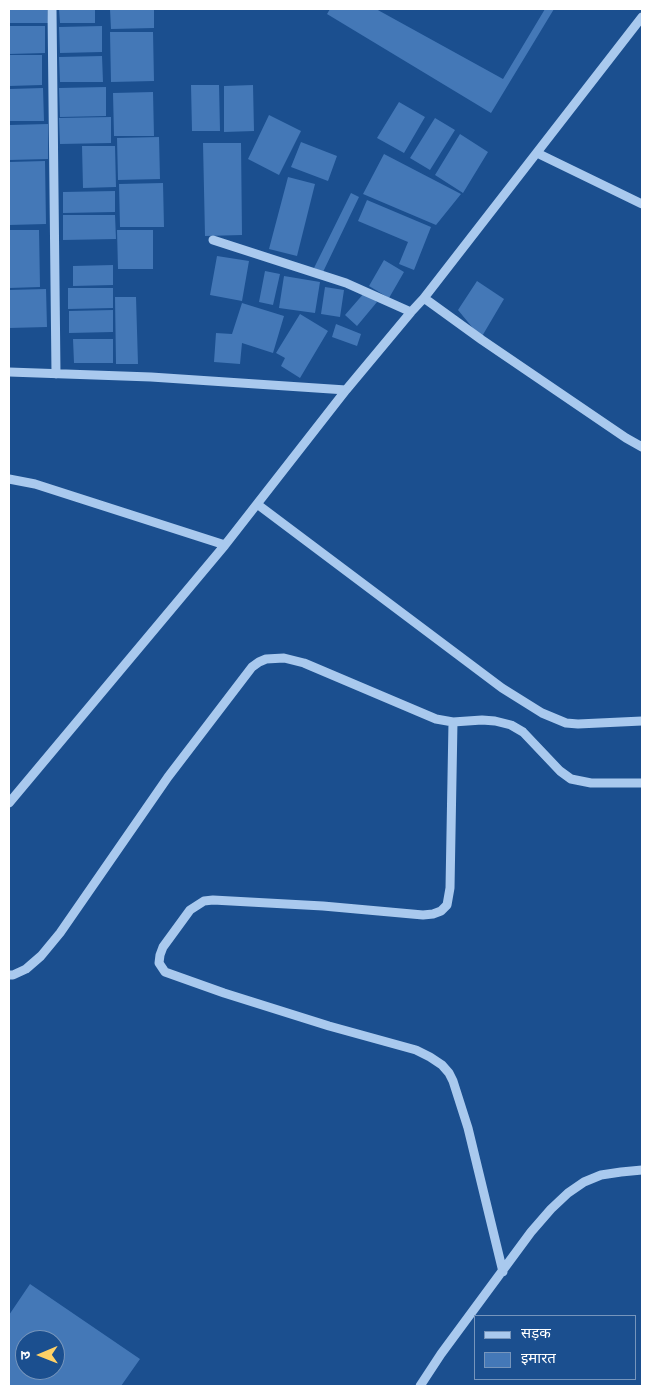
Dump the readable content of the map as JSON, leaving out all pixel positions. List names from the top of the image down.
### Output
{
  "legend": ["सड़क", "इमारत"],
  "north": "left"
}
